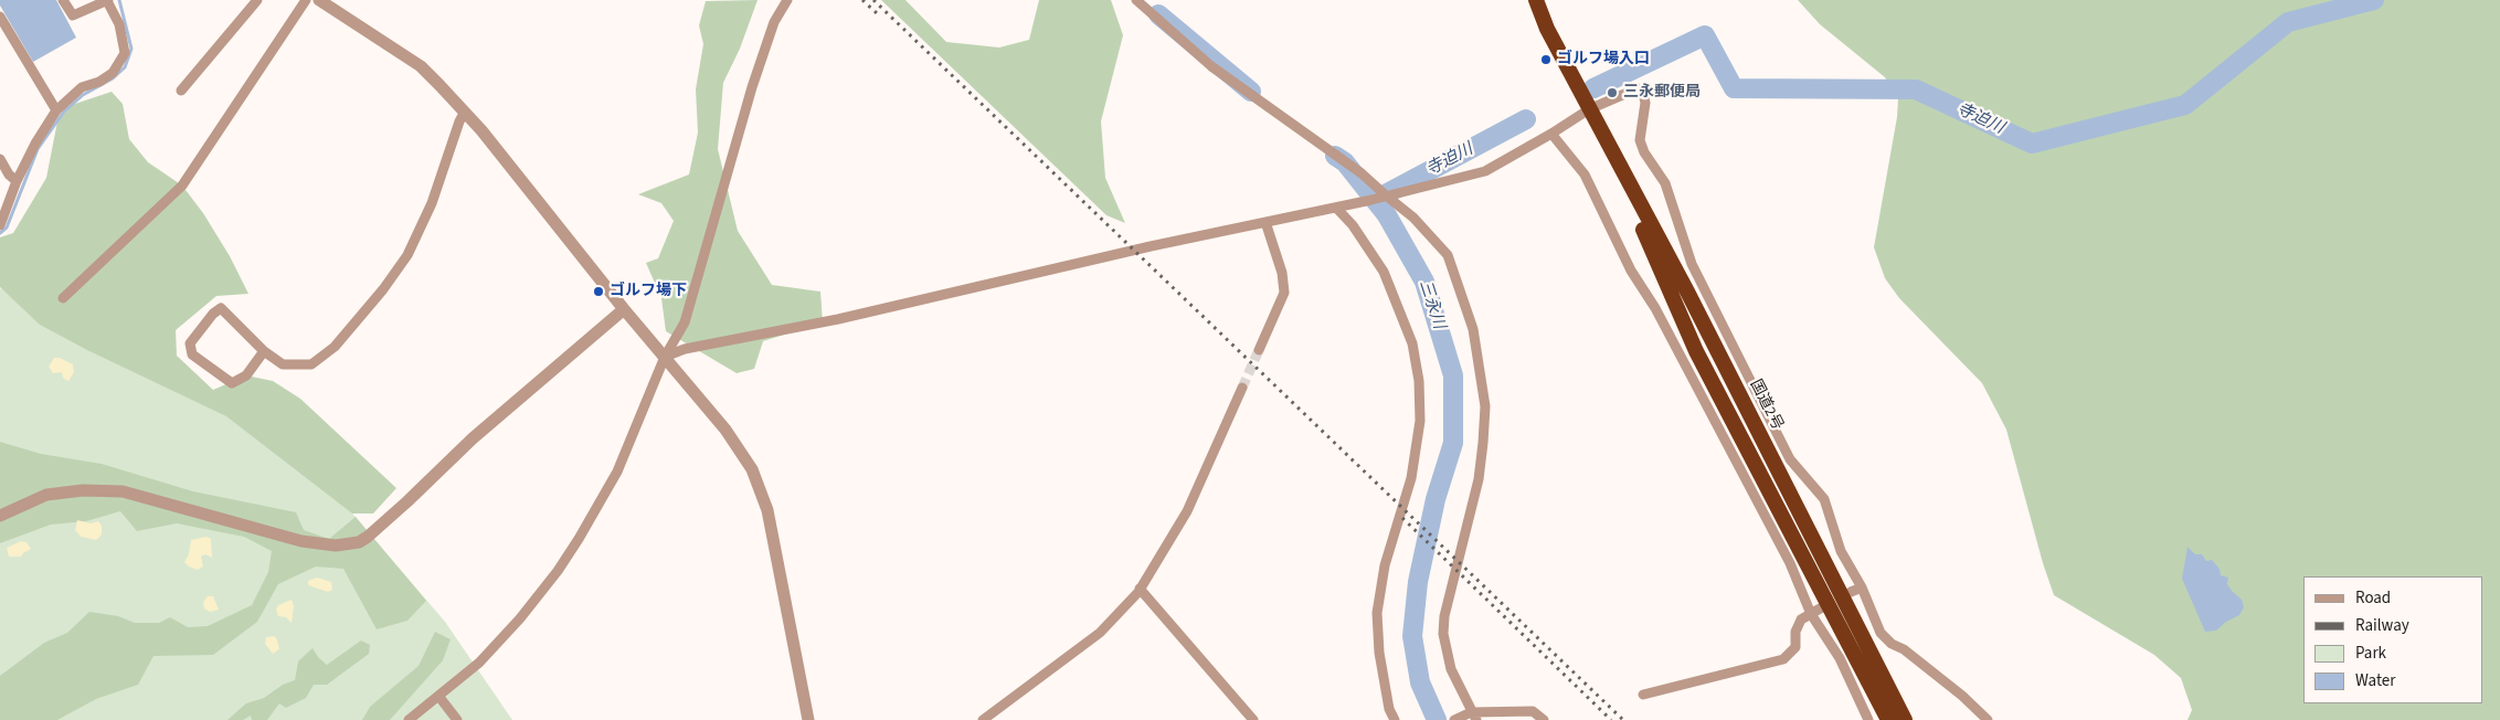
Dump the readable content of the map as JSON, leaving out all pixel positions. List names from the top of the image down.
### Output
{
  "streets": {
    "highway": ["国道2号"]
  },
  "water": ["寺迫川", "三永川"],
  "places": ["ゴルフ場入口", "三永郵便局", "ゴルフ場下"],
  "legend": [
    "Road",
    "Railway",
    "Park",
    "Water"
  ]
}
